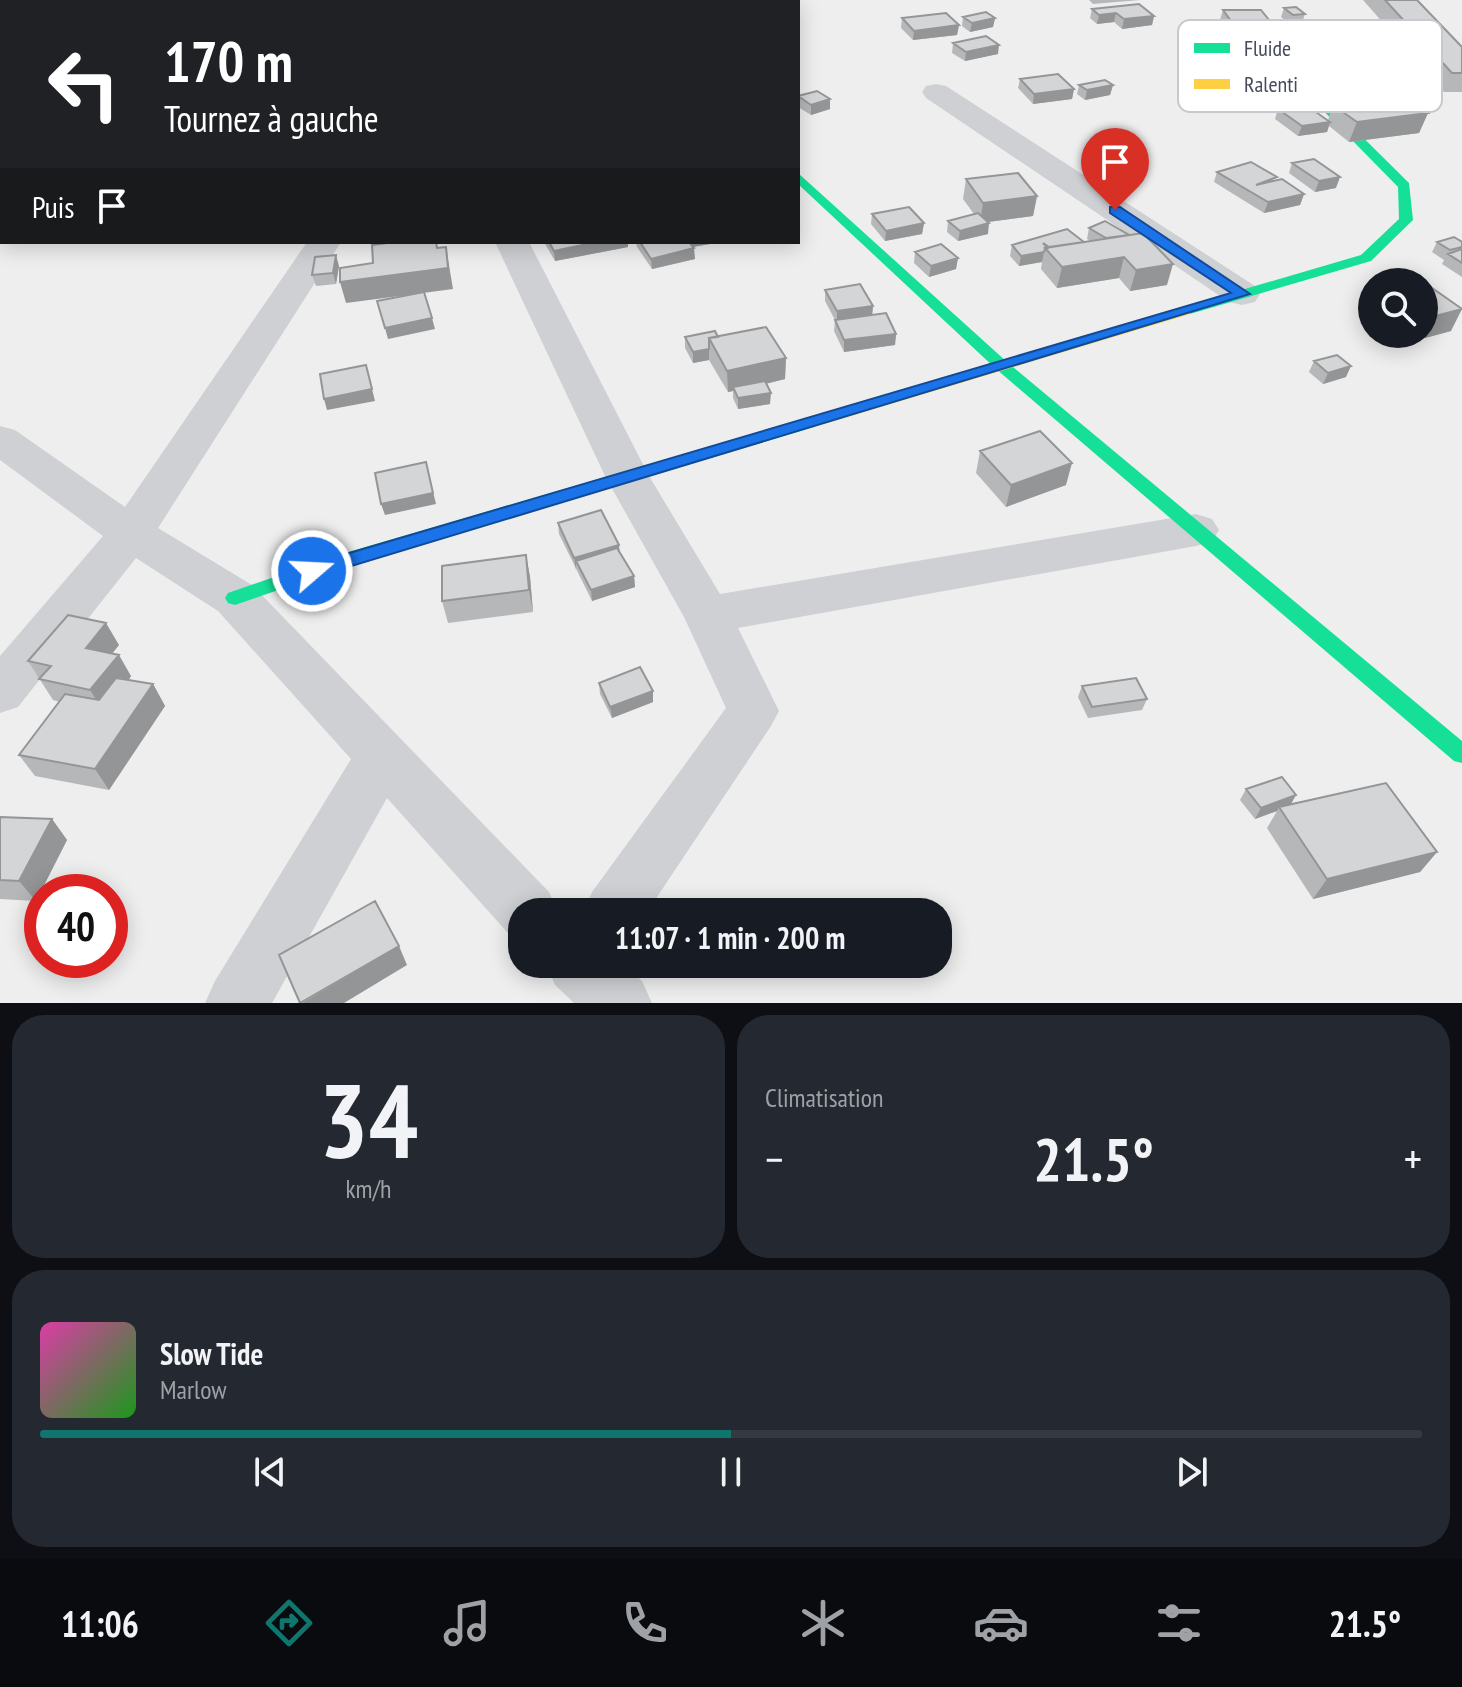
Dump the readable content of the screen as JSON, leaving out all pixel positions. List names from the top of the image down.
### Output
{
  "legend": ["Fluide", "Ralenti"],
  "page": {
    "turn": ["170 m", "Tournez à gauche"],
    "then": "Puis",
    "limit": "40",
    "trip": "11:07 · 1 min · 200 m",
    "tile": [
      ["34", "km/h"],
      "Climatisation"
    ],
    "heat": ["−", "21.5°", "+"],
    "song": ["Slow Tide", "Marlow"],
    "tabs": ["11:06", "21.5°"]
  }
}
